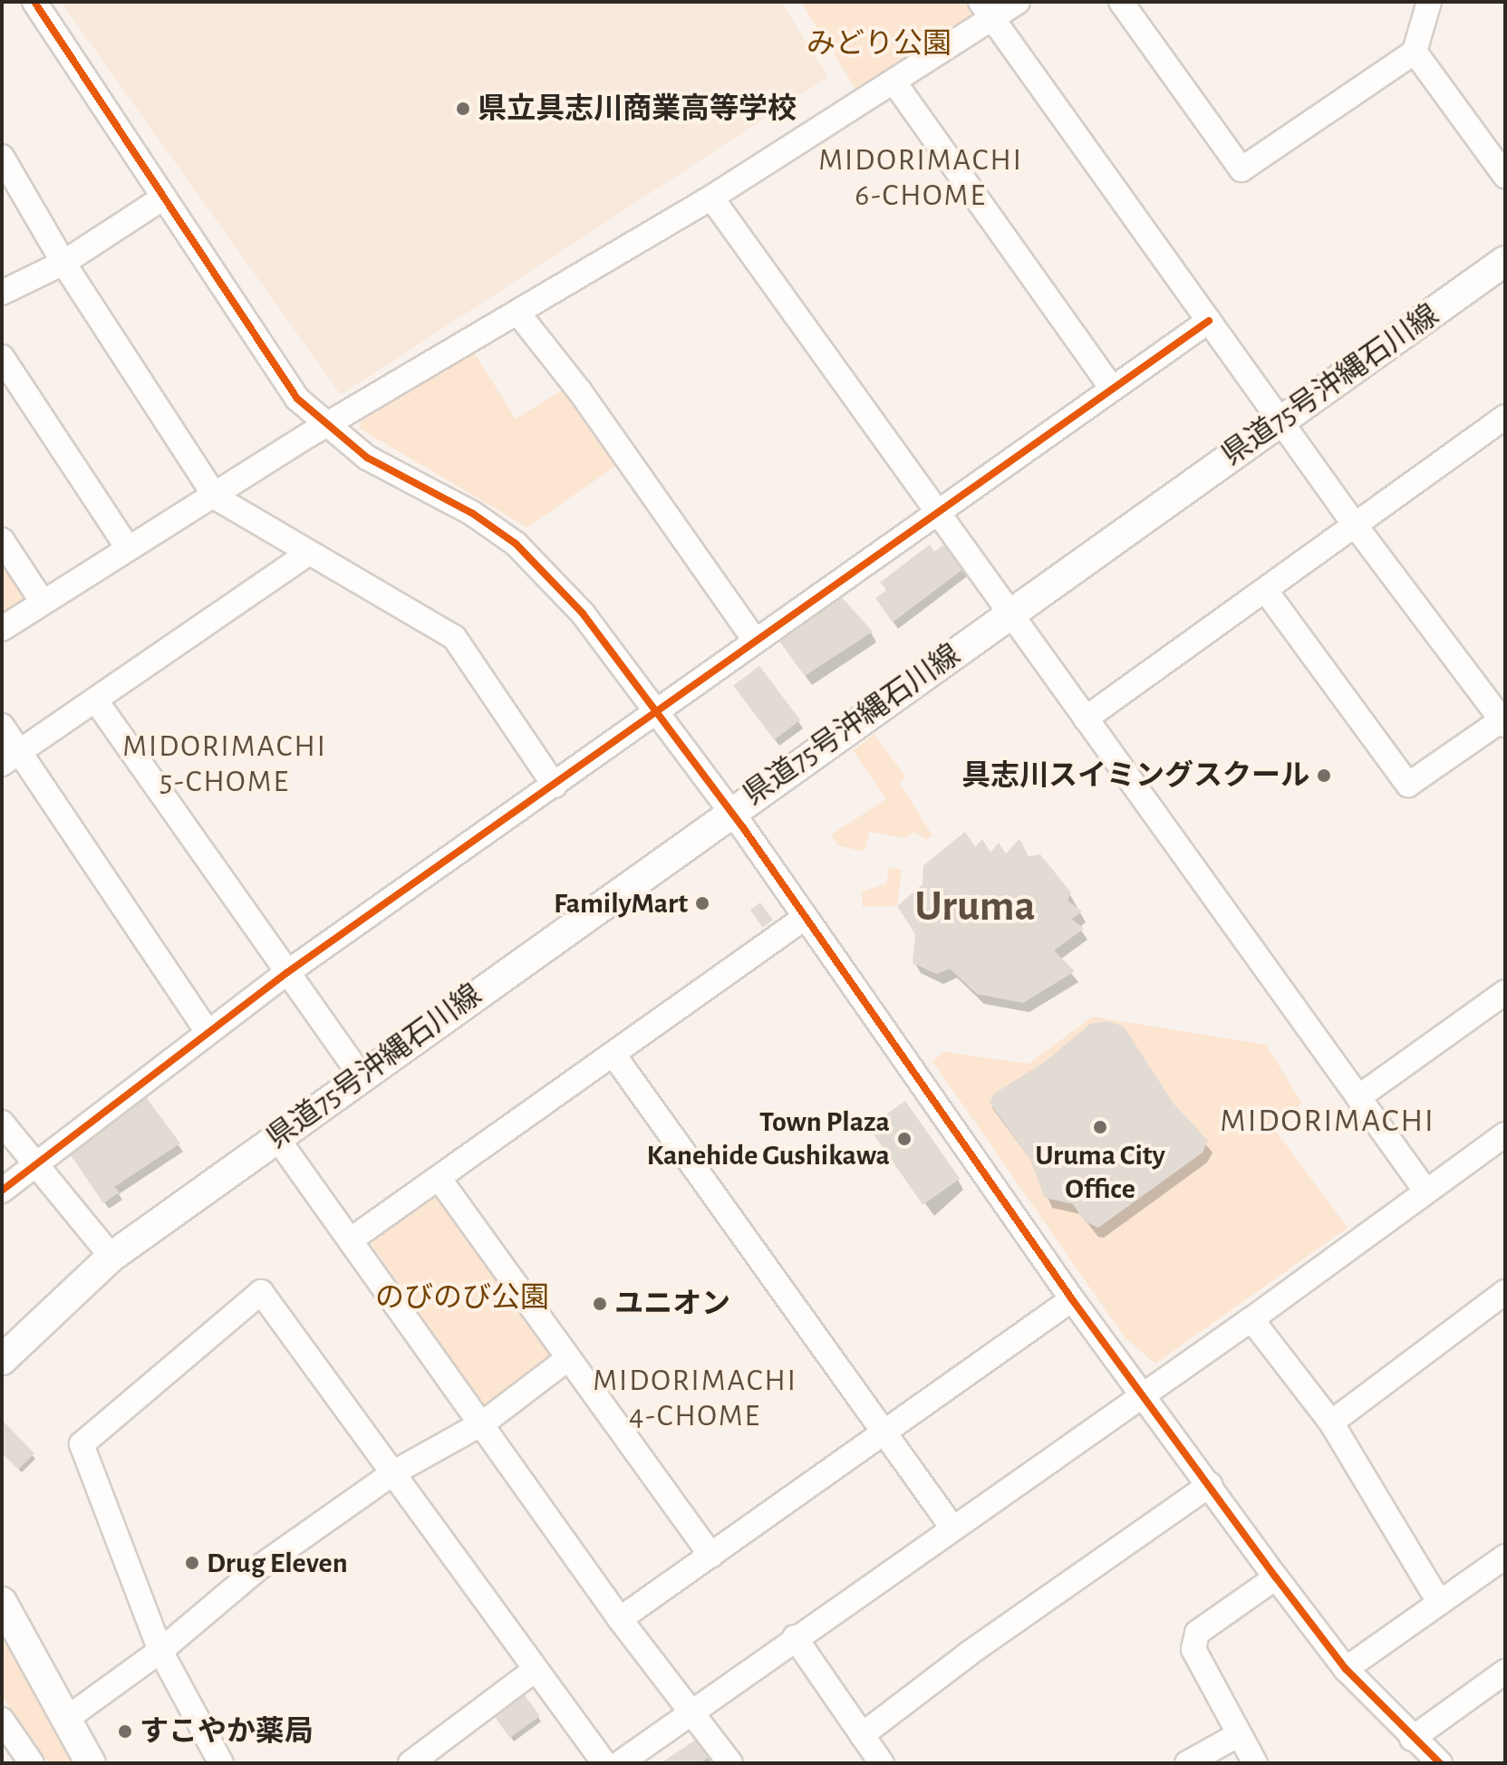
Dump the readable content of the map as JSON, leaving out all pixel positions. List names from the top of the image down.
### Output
{
  "streets": {
    "main road": ["県道75号沖縄石川線"]
  },
  "districts": [
    "MIDORIMACHI 6-CHOME",
    "MIDORIMACHI 5-CHOME",
    "Uruma",
    "MIDORIMACHI",
    "MIDORIMACHI 4-CHOME"
  ],
  "parks": ["みどり公園", "のびのび公園"],
  "places": [
    "県立具志川商業高等学校",
    "具志川スイミングスクール",
    "FamilyMart",
    "Uruma City Office",
    "Town Plaza Kanehide Gushikawa",
    "ユニオン",
    "Drug Eleven",
    "すこやか薬局"
  ]
}
